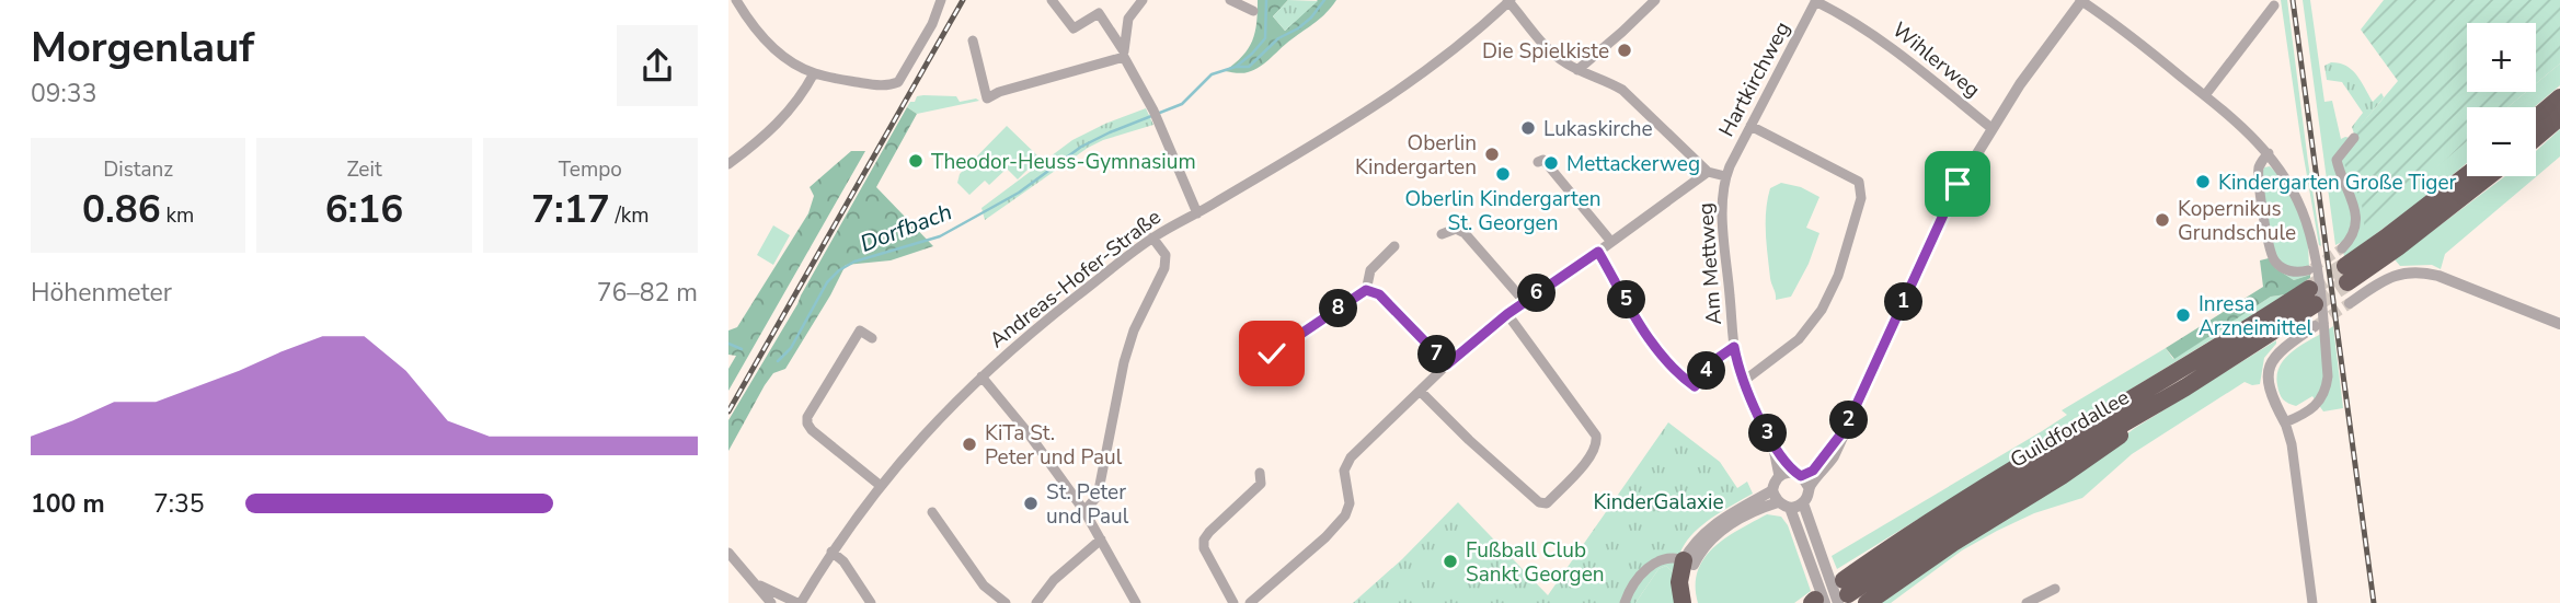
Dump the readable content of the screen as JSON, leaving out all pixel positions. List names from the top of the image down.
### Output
{
  "streets": {
    "highway": ["Guildfordallee"],
    "street": [
      "Wihlerweg",
      "Hartkirchweg",
      "Am Mettweg",
      "Andreas-Hofer-Straße"
    ]
  },
  "crossings": [
    ["Wihlerweg", "Hartkirchweg"],
    ["Hartkirchweg", "Am Mettweg"],
    ["Am Mettweg", "Andreas-Hofer-Straße"]
  ],
  "water": ["Dorfbach"],
  "parks": ["KinderGalaxie"],
  "places": [
    "Die Spielkiste",
    "Lukaskirche",
    "Oberlin Kindergarten",
    "Theodor-Heuss-Gymnasium",
    "Mettackerweg",
    "Oberlin Kindergarten St. Georgen",
    "Kindergarten Große Tiger",
    "Kopernikus Grundschule",
    "Inresa Arzneimittel",
    "KiTa St. Peter und Paul",
    "St. Peter und Paul",
    "Fußball Club Sankt Georgen"
  ],
  "page": {
    "heading": ["Morgenlauf", "09:33"],
    "map_buttons": ["+", "−"],
    "stats": [
      ["Distanz", "0.86 km"],
      ["Zeit", "6:16"],
      ["Tempo", "7:17 /km"]
    ],
    "chart": ["Höhenmeter", "76–82 m"],
    "pins": [
      "6",
      "5",
      "1",
      "8",
      "7",
      "4",
      "2",
      "3"
    ],
    "list": [
      {
        "name": "100 m",
        "note": "7:35"
      }
    ]
  }
}
